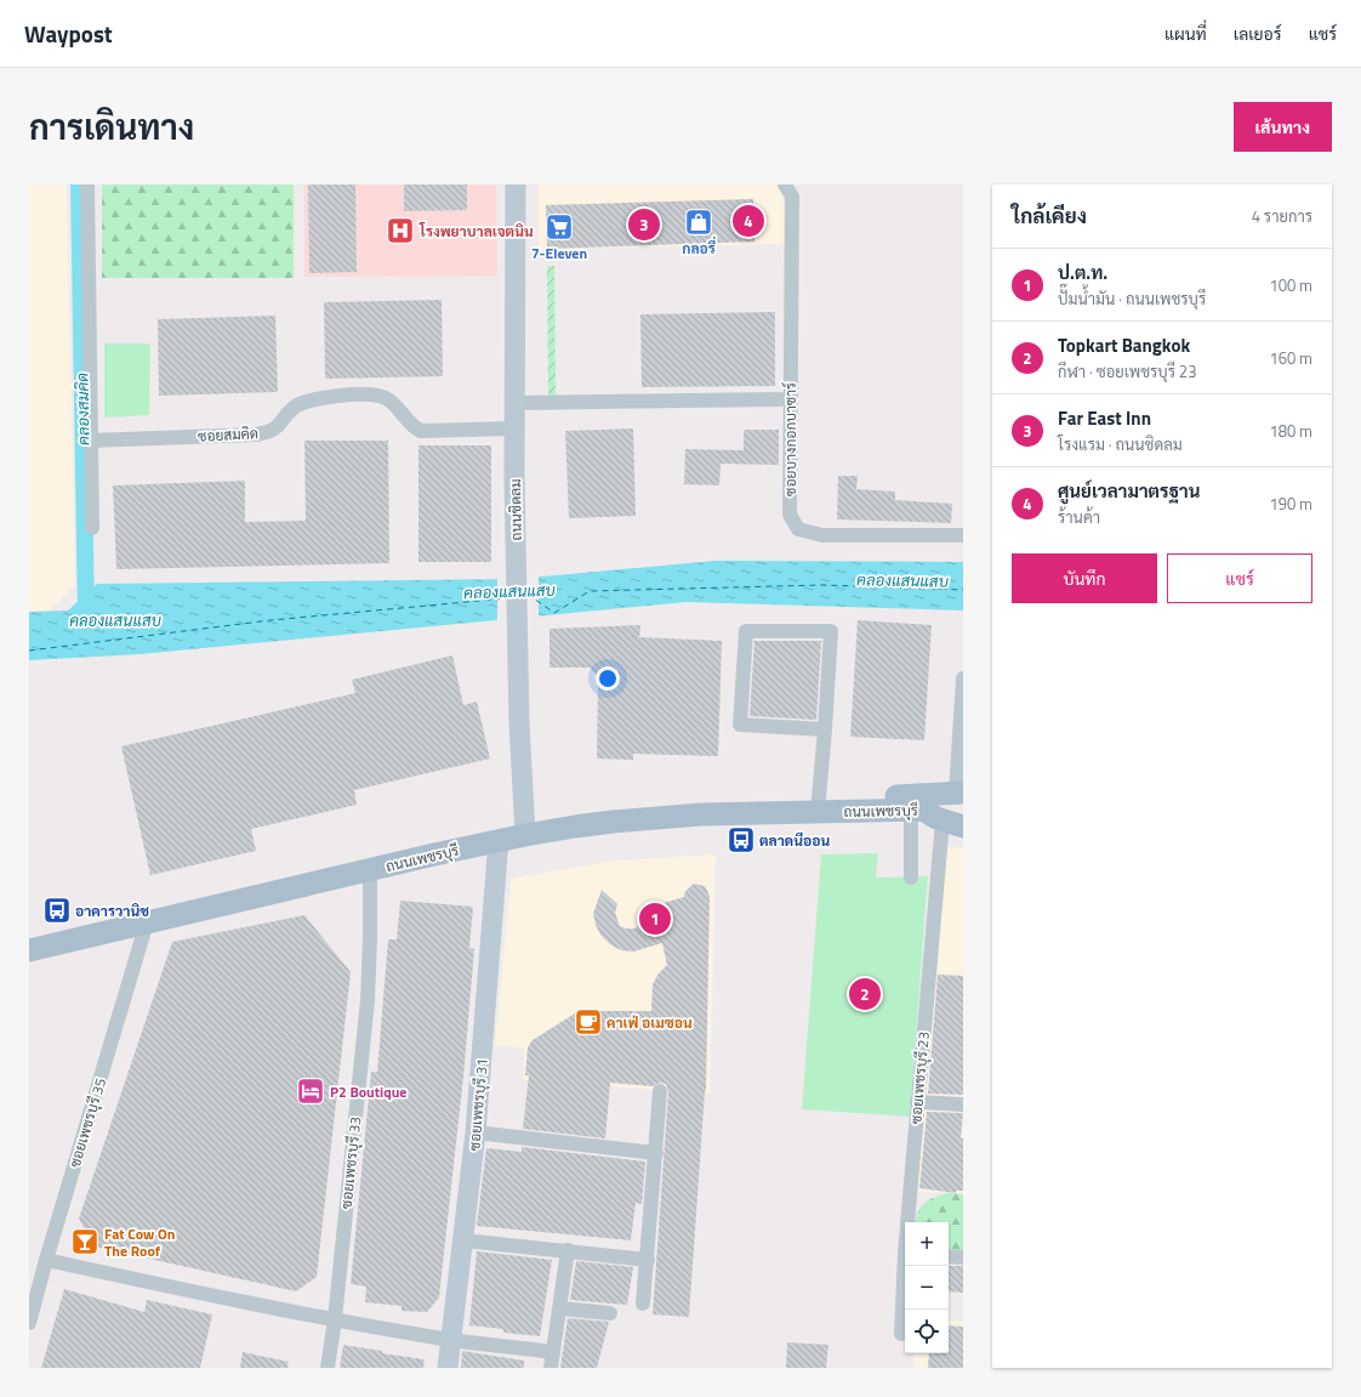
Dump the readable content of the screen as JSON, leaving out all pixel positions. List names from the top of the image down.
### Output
{
  "streets": {
    "main road": ["ถนนเพชรบุรี"],
    "street": [
      "ซอยสมคิด",
      "ซอยบางกอกบาซาร์",
      "ถนนชิดลม",
      "ซอยเพชรบุรี 23",
      "ซอยเพชรบุรี 31",
      "ซอยเพชรบุรี 35",
      "ซอยเพชรบุรี 33"
    ]
  },
  "crossings": [
    ["ซอยสมคิด", "ถนนชิดลม"],
    ["ถนนชิดลม", "ถนนเพชรบุรี"],
    ["ถนนเพชรบุรี", "ซอยเพชรบุรี 23"],
    ["ถนนเพชรบุรี", "ซอยเพชรบุรี 31"],
    ["ถนนเพชรบุรี", "ซอยเพชรบุรี 35"],
    ["ถนนเพชรบุรี", "ซอยเพชรบุรี 33"]
  ],
  "water": ["คลองสมคิด", "คลองแสนแสบ"],
  "places": {
    "shop": ["กลอรี่"],
    "supermarket": ["7-Eleven"],
    "hospital": ["โรงพยาบาลเจตนิน"],
    "bus stop": ["ตลาดนีออน", "อาคารวานิช"],
    "cafe": ["คาเฟ่ อเมซอน"],
    "hotel": ["P2 Boutique"],
    "bar": ["Fat Cow On The Roof"]
  },
  "page": {
    "header": "Waypost",
    "nav": ["แผนที่", "เลเยอร์", "แชร์"],
    "title": "การเดินทาง",
    "buttons": [
      "เส้นทาง",
      ["บันทึก", "แชร์"]
    ],
    "heading": ["ใกล้เคียง", "4 รายการ"],
    "pins": [
      "4",
      "3",
      "1",
      "2"
    ],
    "list": [
      {
        "mark": "1",
        "name": "ป.ต.ท.",
        "note": "ปั๊มน้ำมัน · ถนนเพชรบุรี",
        "value": "100 m"
      },
      {
        "mark": "2",
        "name": "Topkart Bangkok",
        "note": "กีฬา · ซอยเพชรบุรี 23",
        "value": "160 m"
      },
      {
        "mark": "3",
        "name": "Far East Inn",
        "note": "โรงแรม · ถนนชิดลม",
        "value": "180 m"
      },
      {
        "mark": "4",
        "name": "ศูนย์เวลามาตรฐาน",
        "note": "ร้านค้า",
        "value": "190 m"
      }
    ],
    "map_buttons": ["+", "−"]
  }
}
